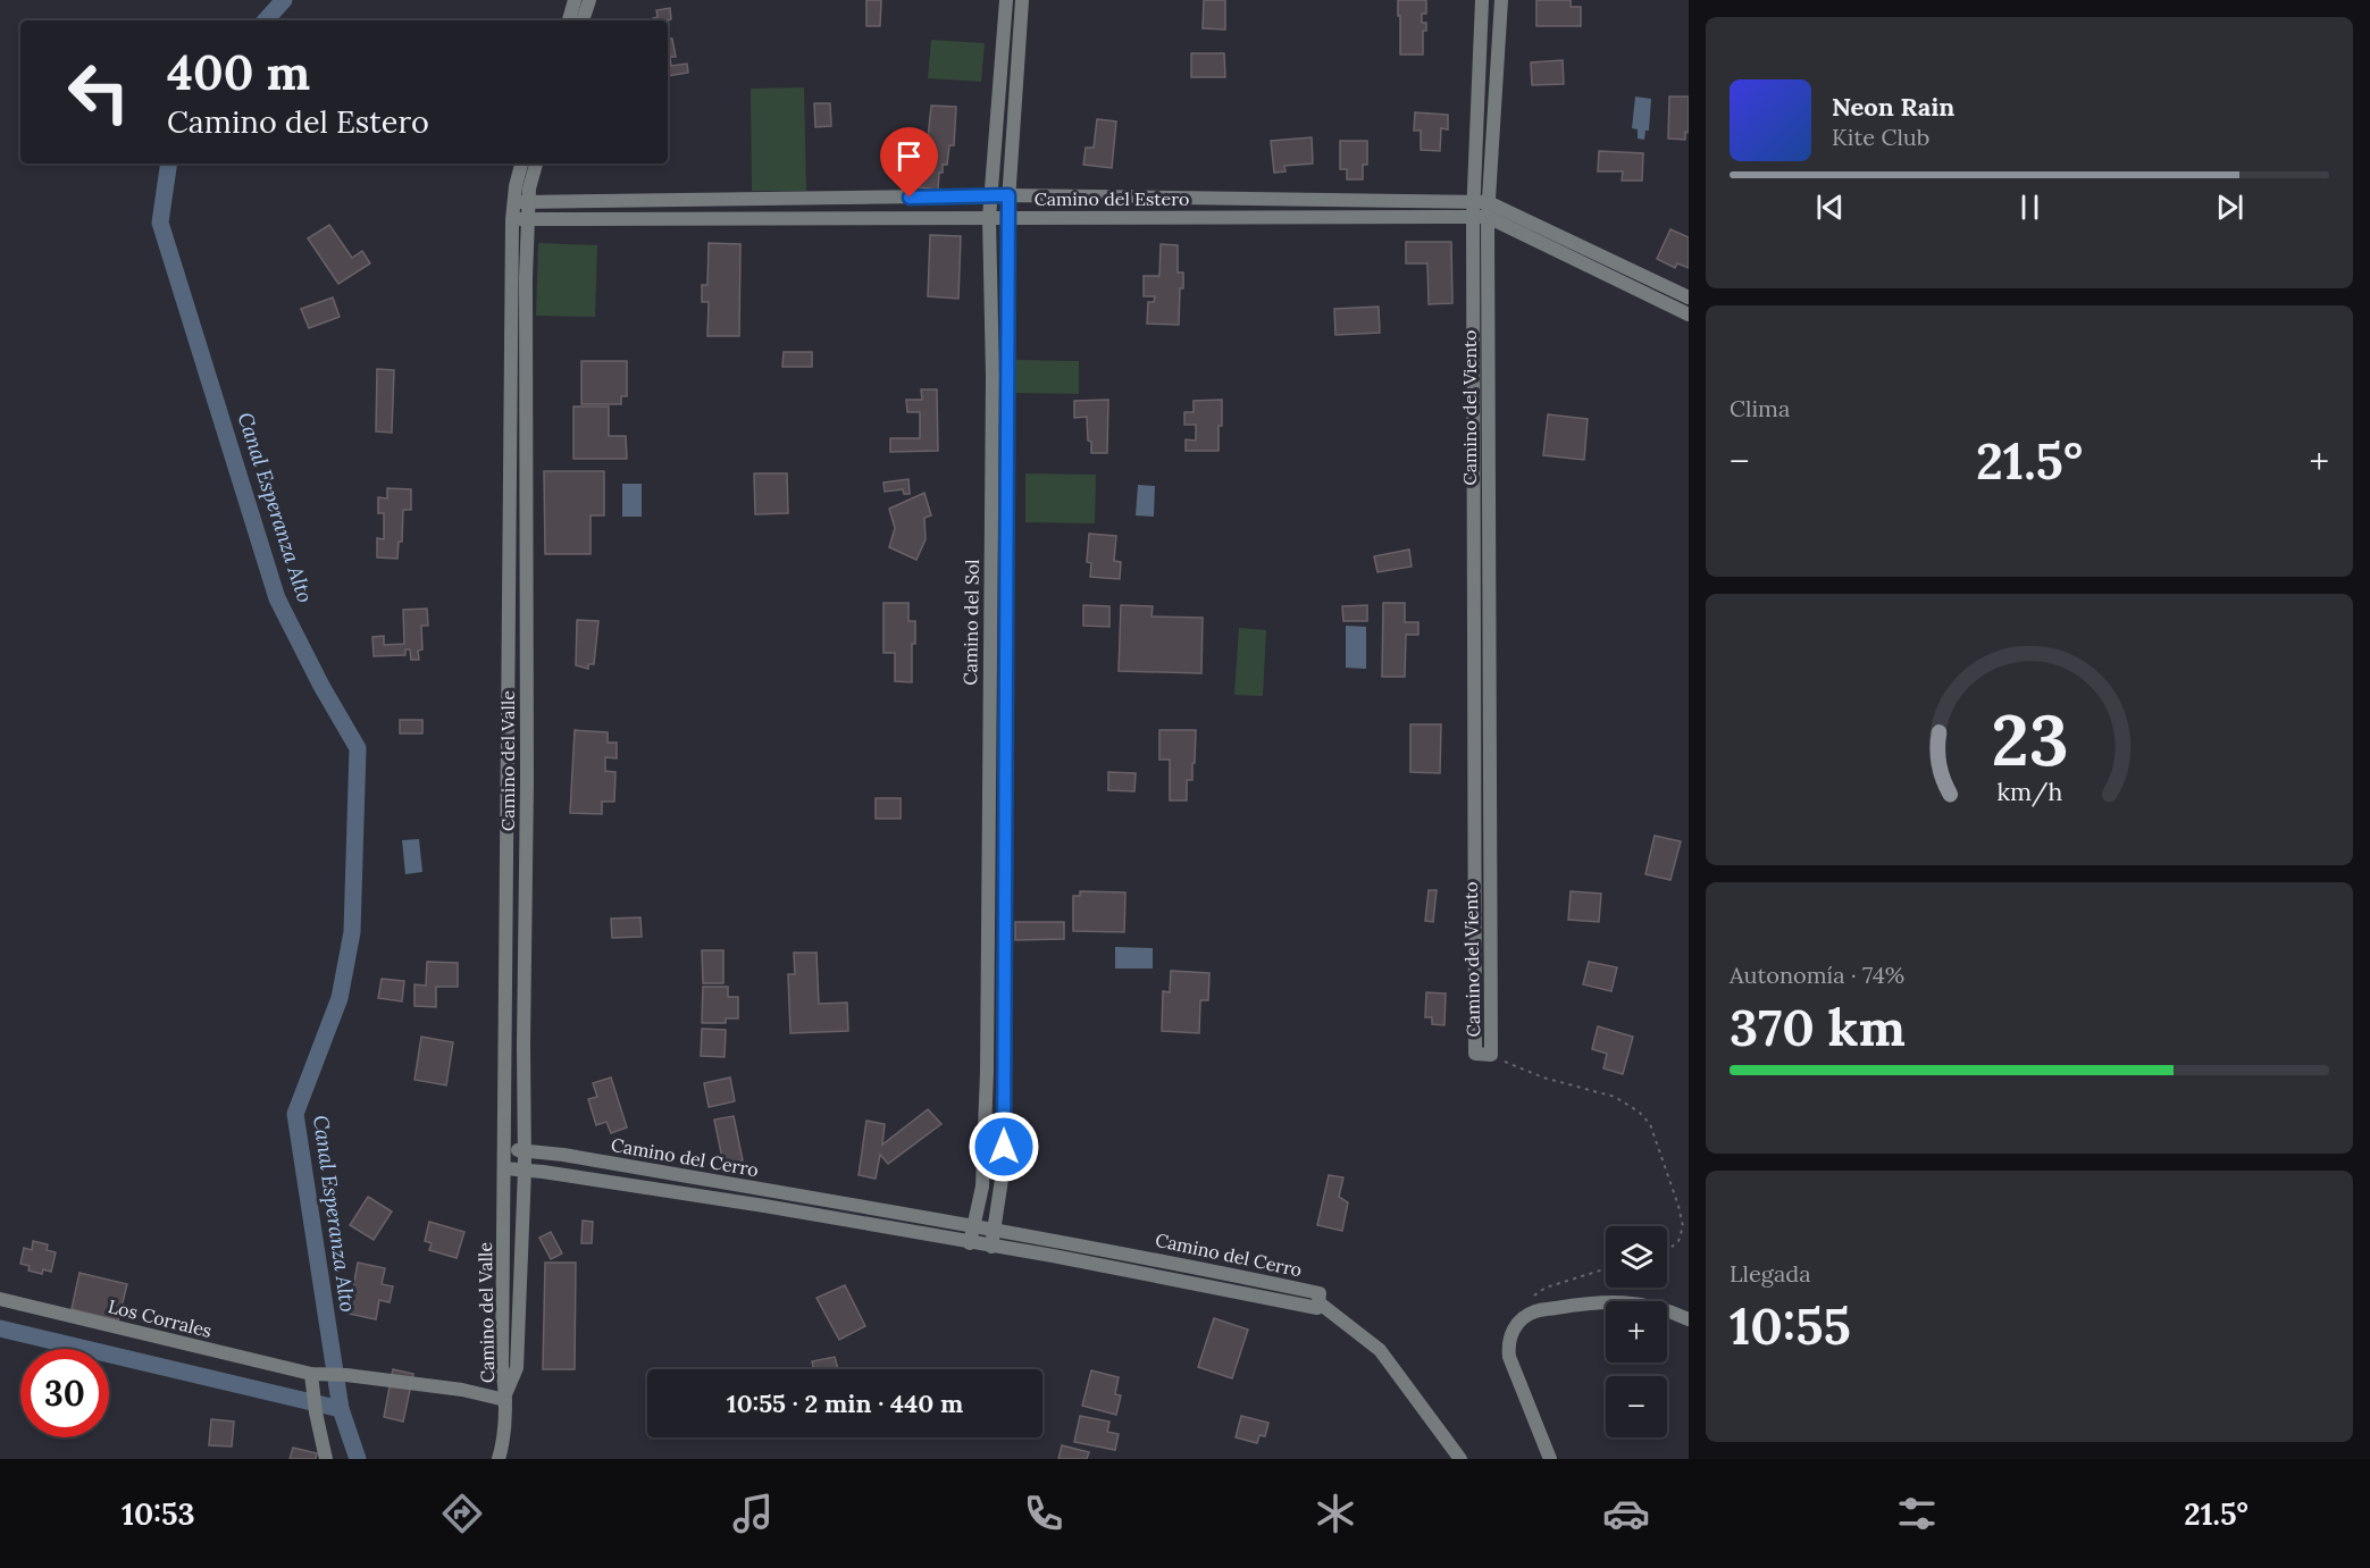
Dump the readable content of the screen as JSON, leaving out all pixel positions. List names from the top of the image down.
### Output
{
  "streets": {
    "street": [
      "Camino del Estero",
      "Camino del Viento",
      "Camino del Sol",
      "Camino del Valle",
      "Camino del Cerro",
      "Los Corrales"
    ]
  },
  "crossings": [
    ["Camino del Estero", "Camino del Viento"],
    ["Camino del Estero", "Camino del Sol"],
    ["Camino del Estero", "Camino del Valle"],
    ["Camino del Sol", "Camino del Cerro"],
    ["Camino del Valle", "Camino del Cerro"],
    ["Camino del Valle", "Los Corrales"]
  ],
  "water": ["Canal Esperanza Alto"],
  "page": {
    "turn": ["400 m", "Camino del Estero"],
    "song": ["Neon Rain", "Kite Club"],
    "tile": [
      "Clima",
      ["Autonomía · 74%", "370 km"],
      ["Llegada", "10:55"]
    ],
    "heat": ["−", "21.5°", "+"],
    "map_buttons": ["+", "−"],
    "limit": "30",
    "trip": "10:55 · 2 min · 440 m",
    "tabs": ["10:53", "21.5°"],
    "gauge": ["23", "km/h"]
  }
}
